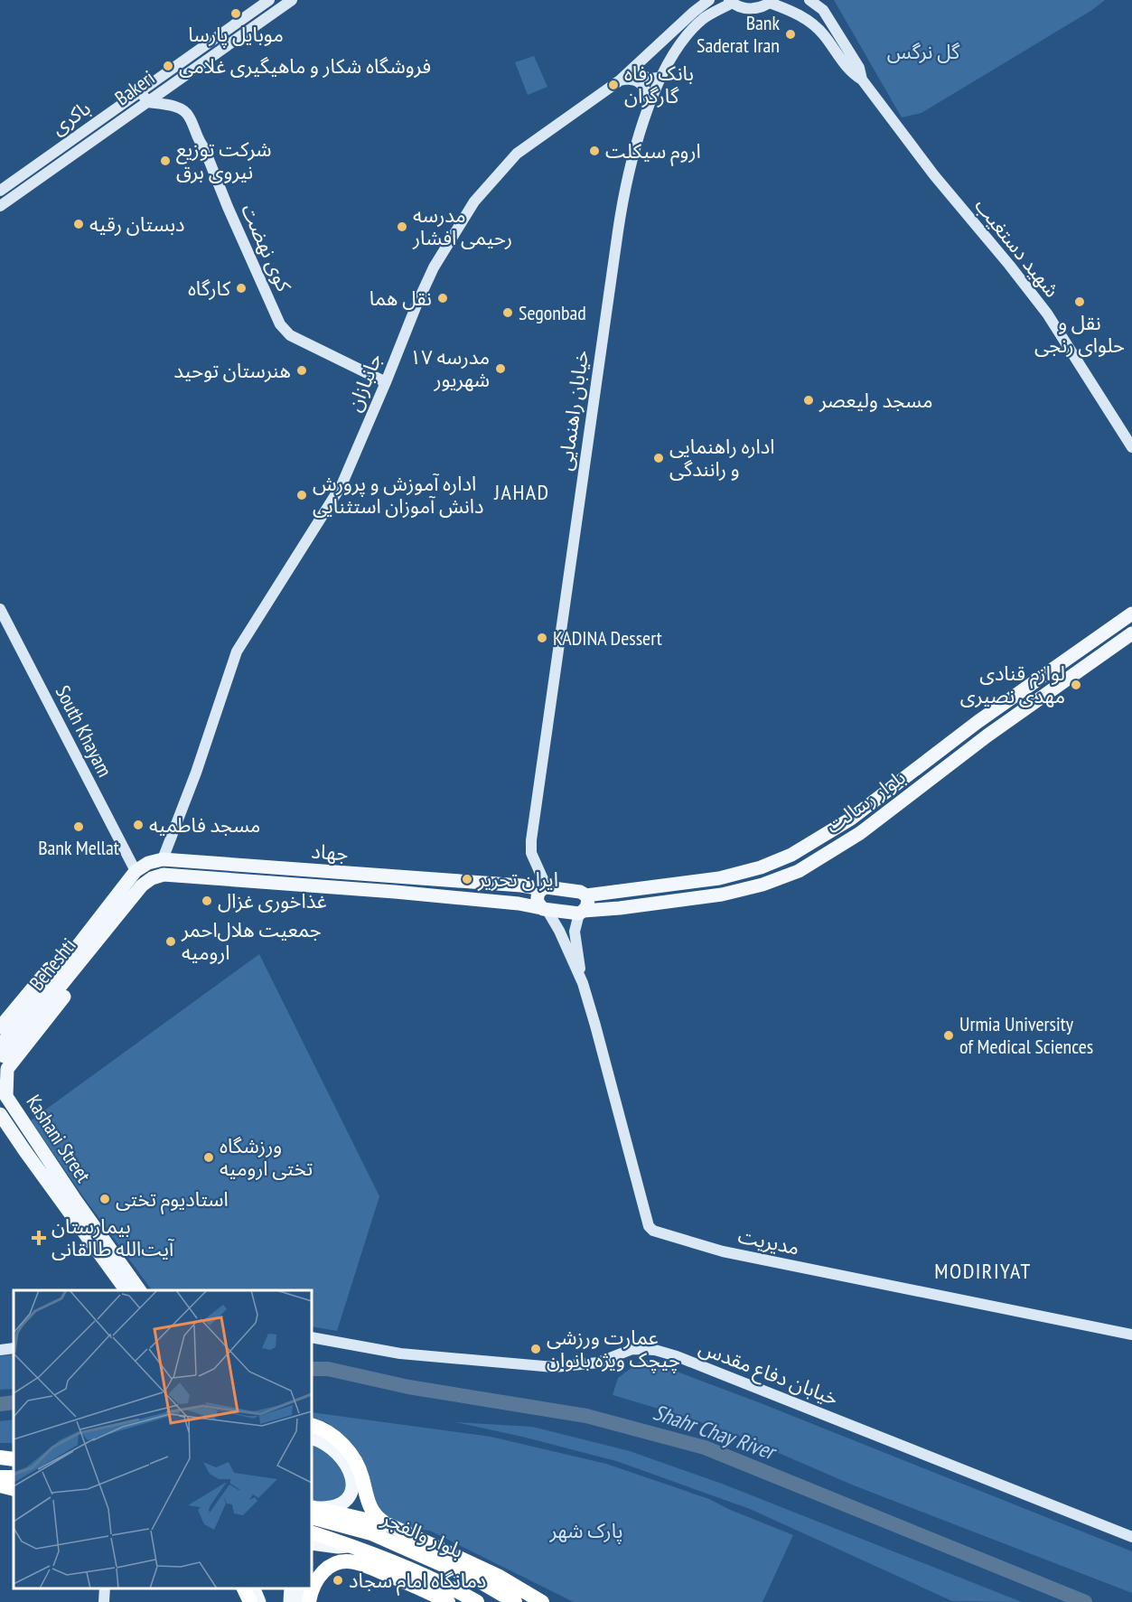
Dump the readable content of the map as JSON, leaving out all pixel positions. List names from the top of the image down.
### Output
{
  "streets": {
    "highway": ["بلوار والفجر"],
    "main road": [
      "Bakeri",
      "باکری",
      "کوی نهضت",
      "شهید دستغیب",
      "جانبازان",
      "خیابان راهنمایی",
      "South Khayam",
      "بلوار رسالت",
      "جهاد",
      "Beheshti",
      "Kashani Street",
      "مدیریت",
      "خیابان دفاع مقدس"
    ]
  },
  "crossings": [
    ["Bakeri", "کوی نهضت"],
    ["کوی نهضت", "جانبازان"],
    ["جانبازان", "جهاد"],
    ["خیابان راهنمایی", "جهاد"],
    ["South Khayam", "جهاد"],
    ["بلوار رسالت", "جهاد"],
    ["بلوار رسالت", "مدیریت"],
    ["جهاد", "Beheshti"],
    ["جهاد", "مدیریت"]
  ],
  "districts": ["JAHAD", "MODIRIYAT"],
  "water": ["Shahr Chay River"],
  "parks": ["گل نرگس", "پارک شهر"],
  "places": {
    "other": [
      "موبایل پارسا",
      "Bank Saderat Iran",
      "فروشگاه شکار و ماهیگیری غلامی",
      "بانک رفاه گارگران",
      "اروم سیکلت",
      "شرکت توزیع نیروی برق",
      "دبستان رقیه",
      "مدرسه رحیمی افشار",
      "کارگاه",
      "نقل هما",
      "نقل و حلوای رنجی",
      "Segonbad",
      "مدرسه ۱۷ شهریور",
      "هنرستان توحید",
      "مسجد ولیعصر",
      "اداره راهنمایی و رانندگی",
      "اداره آموزش و پرورش دانش آموزان استثنایی",
      "KADINA Dessert",
      "لوازم قنادی مهدی نصیری",
      "مسجد فاطمیه",
      "Bank Mellat",
      "ایران تحریر",
      "غذاخوری غزال",
      "جمعیت هلال‌احمر ارومیه",
      "Urmia University of Medical Sciences",
      "ورزشگاه تختی ارومیه",
      "استادیوم تختی",
      "عمارت ورزشی چیچک ویژه بانوان",
      "دمانگاه امام سجاد"
    ],
    "health": ["بیمارستان آیت‌الله طالقانی"]
  }
}
